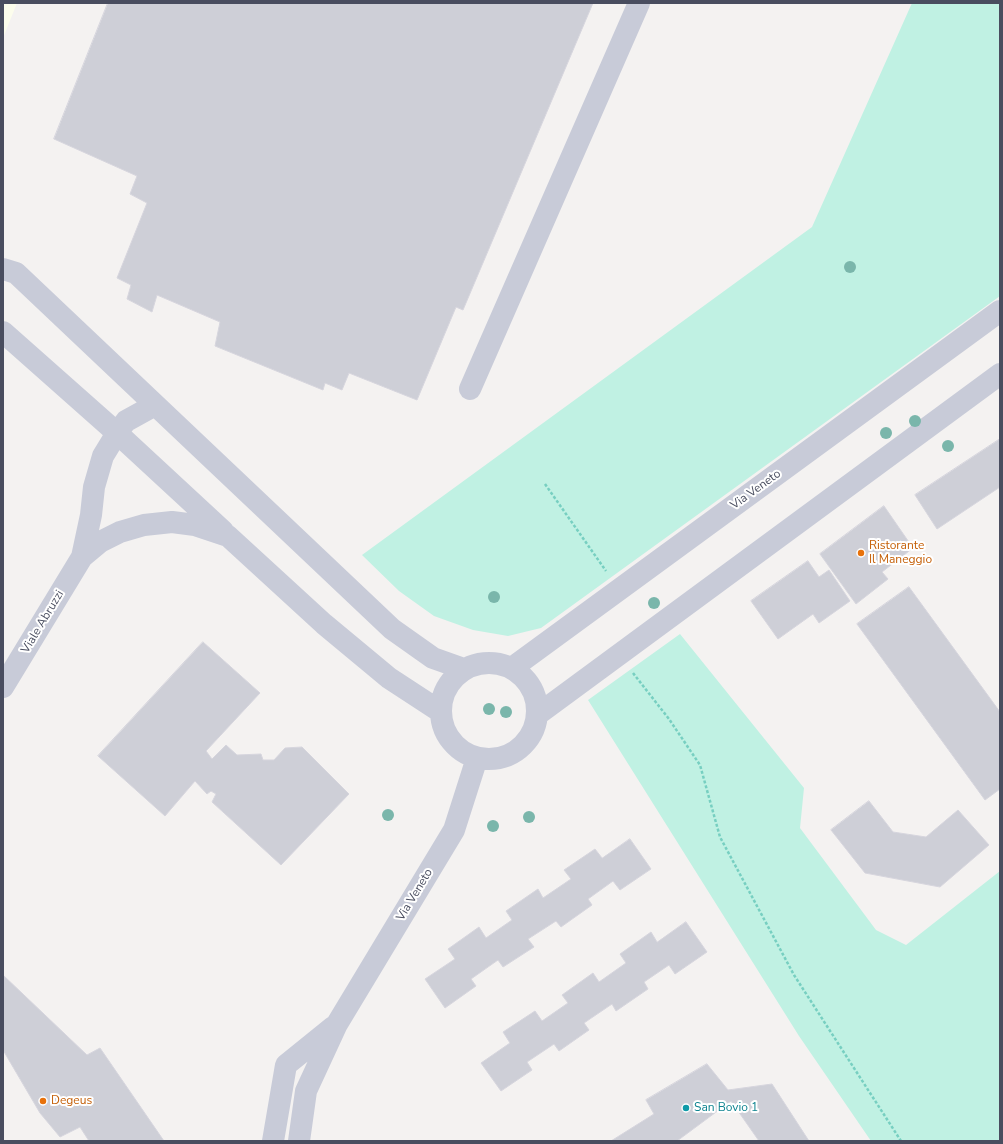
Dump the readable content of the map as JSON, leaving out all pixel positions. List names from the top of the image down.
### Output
{
  "streets": {
    "street": ["Via Veneto", "Viale Abruzzi"]
  },
  "places": ["Ristorante Il Maneggio", "Degeus", "San Bovio 1"]
}
